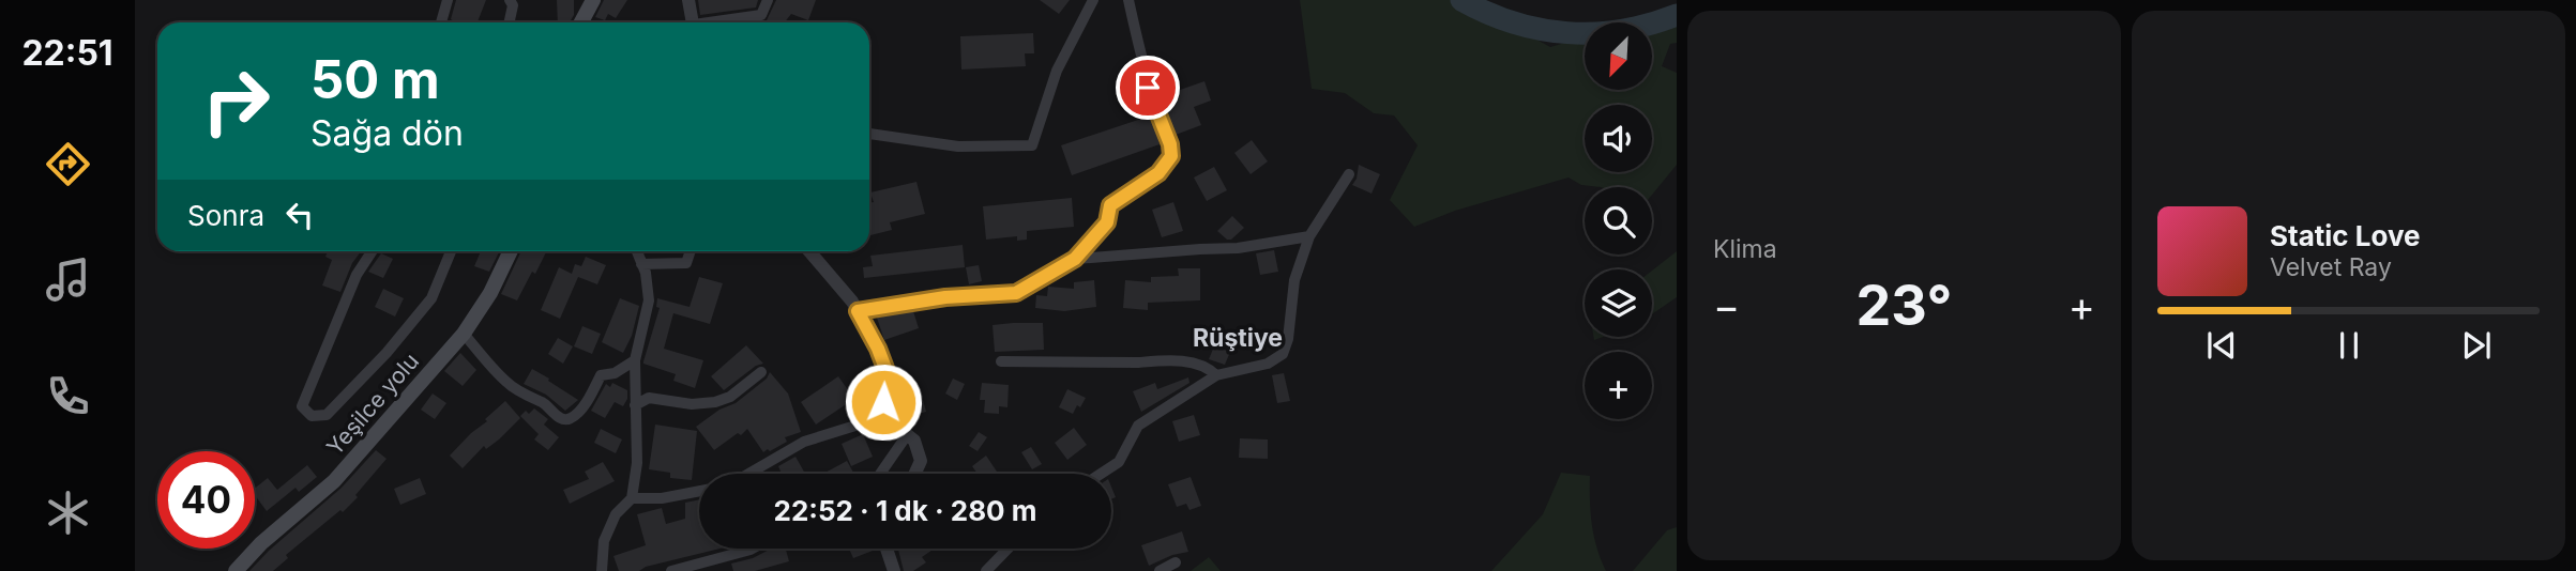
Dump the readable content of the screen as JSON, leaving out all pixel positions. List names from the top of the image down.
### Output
{
  "streets": {
    "main road": ["Yeşilce yolu"]
  },
  "districts": ["Rüştiye"],
  "north": "bottom left",
  "page": {
    "tabs": "22:51",
    "tile": "Klima",
    "map_buttons": "+",
    "turn": ["50 m", "Sağa dön"],
    "then": "Sonra",
    "song": ["Static Love", "Velvet Ray"],
    "heat": ["−", "23°", "+"],
    "limit": "40",
    "trip": "22:52 · 1 dk · 280 m"
  }
}
